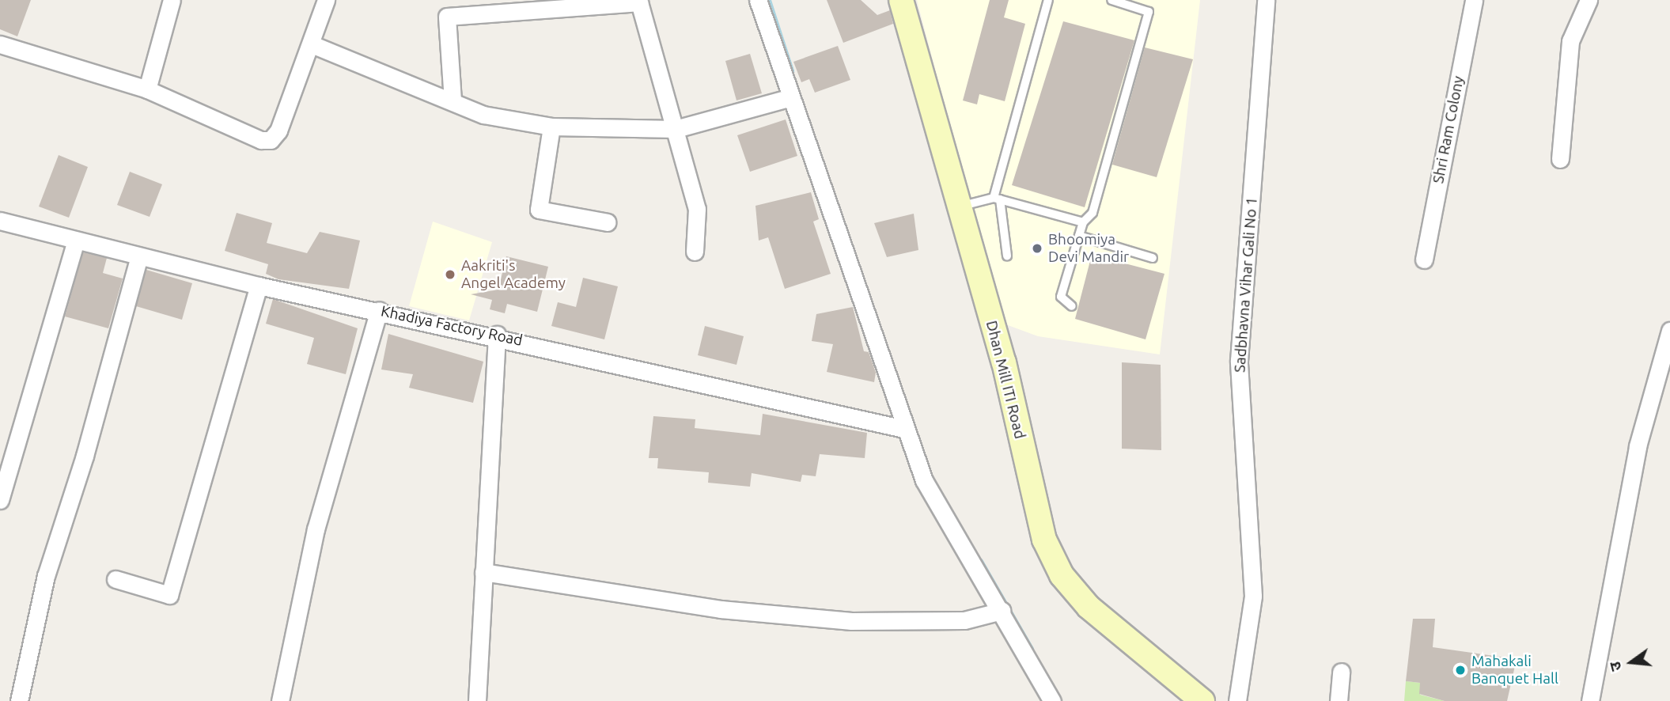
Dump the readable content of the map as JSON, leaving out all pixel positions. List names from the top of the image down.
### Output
{
  "streets": {
    "street": [
      "Shri Ram Colony",
      "Sadbhavna Vihar Gali No 1",
      "Khadiya Factory Road",
      "Dhan Mill ITI Road"
    ]
  },
  "places": ["Bhoomiya Devi Mandir", "Aakriti's Angel Academy", "Mahakali Banquet Hall"],
  "north": "left"
}
